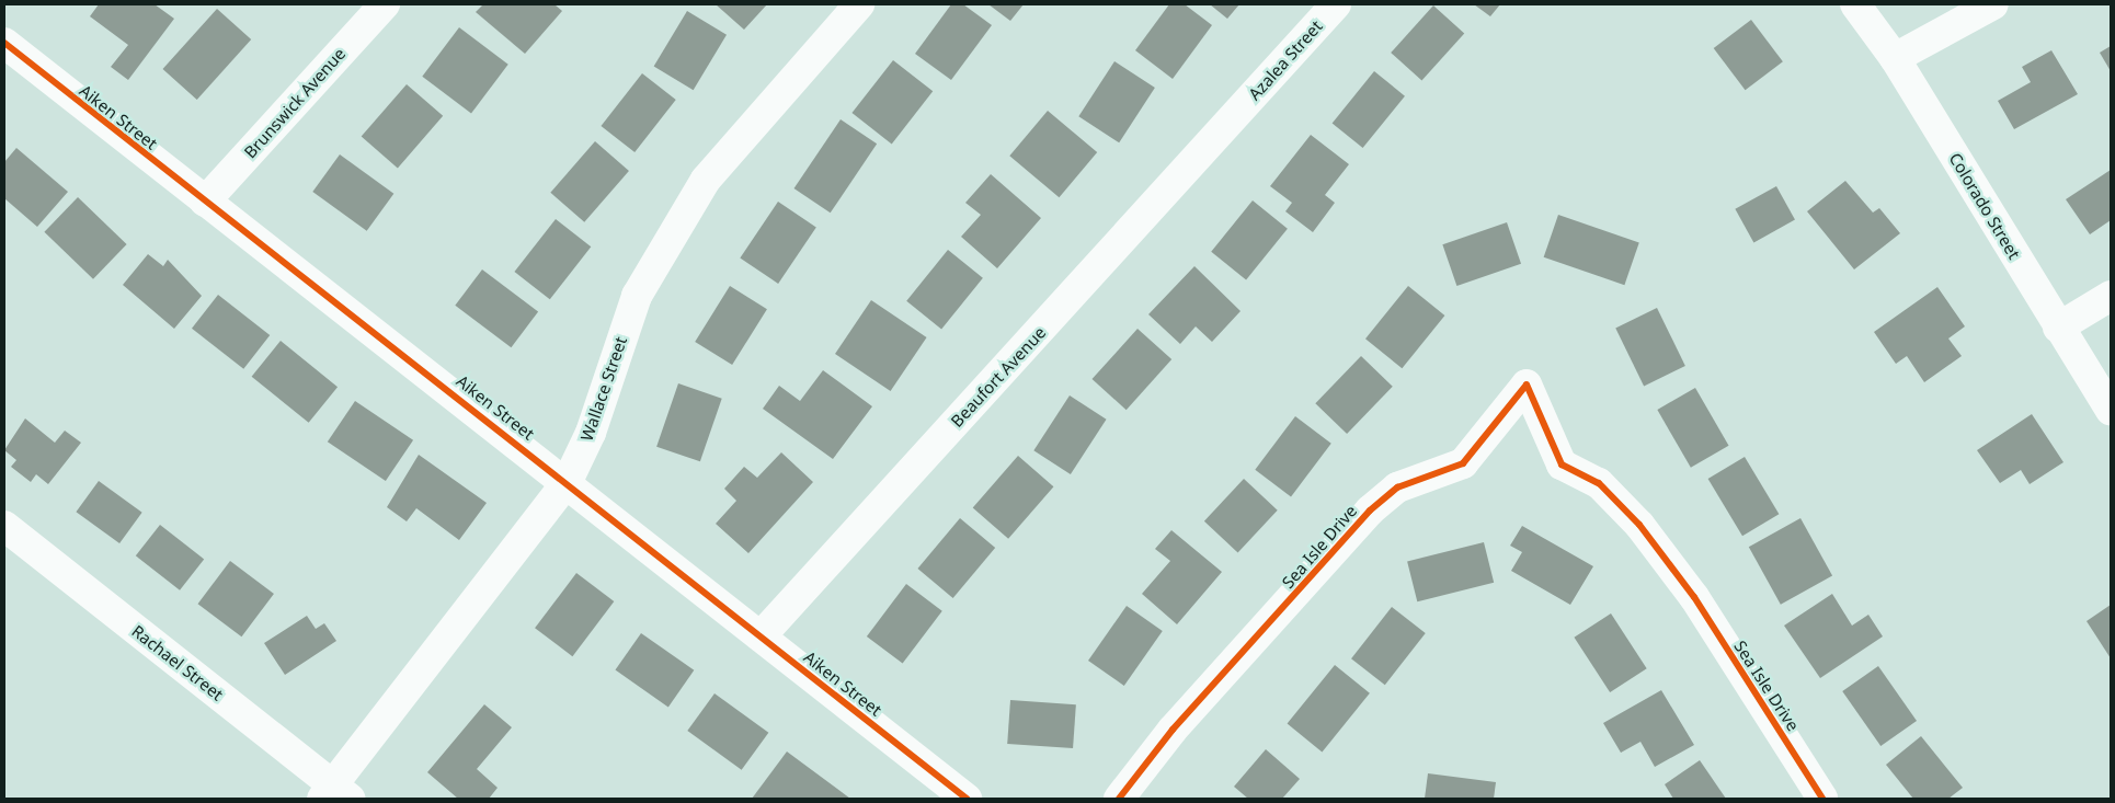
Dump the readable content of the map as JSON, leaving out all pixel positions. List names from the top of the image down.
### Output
{
  "streets": {
    "street": [
      "Azalea Street",
      "Brunswick Avenue",
      "Aiken Street",
      "Colorado Street",
      "Beaufort Avenue",
      "Wallace Street",
      "Sea Isle Drive",
      "Rachael Street"
    ]
  },
  "crossings": [
    ["Azalea Street", "Beaufort Avenue"],
    ["Brunswick Avenue", "Aiken Street"],
    ["Aiken Street", "Beaufort Avenue"],
    ["Aiken Street", "Wallace Street"],
    ["Wallace Street", "Rachael Street"]
  ]
}
